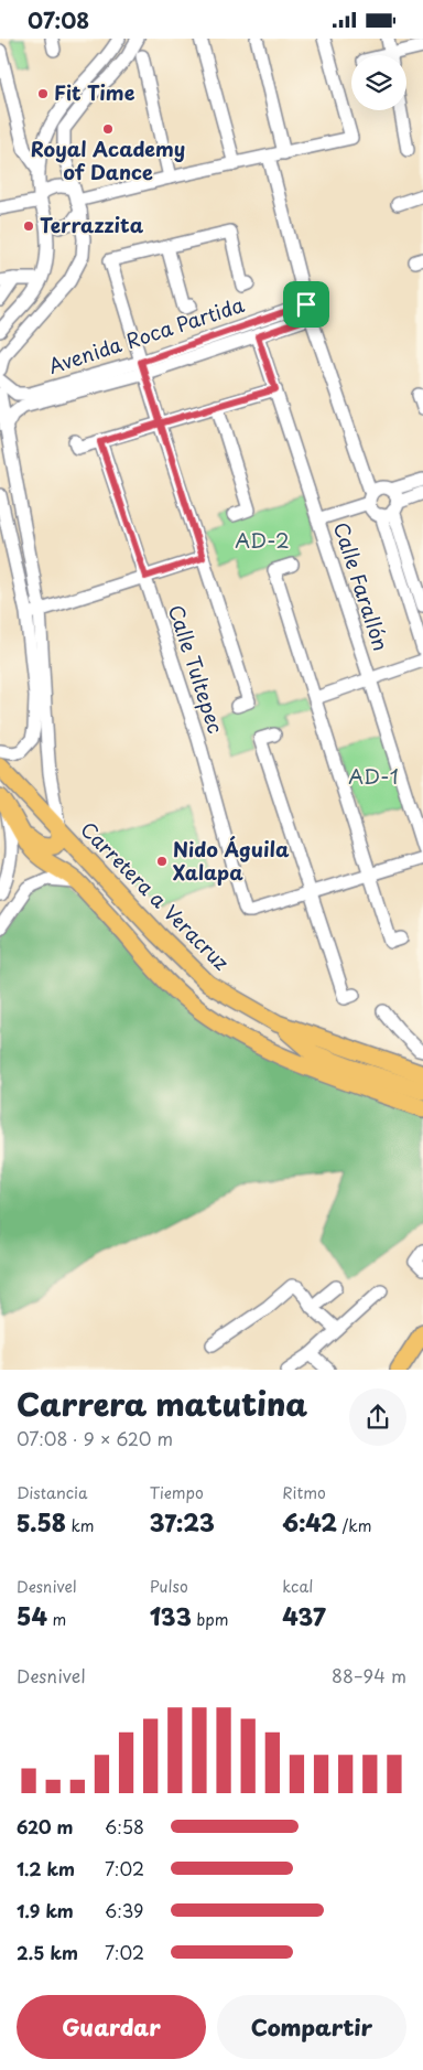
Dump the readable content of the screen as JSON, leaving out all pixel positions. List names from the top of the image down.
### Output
{
  "streets": {
    "main road": ["Carretera a Veracruz"],
    "street": ["Avenida Roca Partida", "Calle Farallón", "Calle Tultepec"]
  },
  "crossings": [
    ["Avenida Roca Partida", "Calle Farallón"]
  ],
  "parks": ["AD-2", "AD-1"],
  "places": [
    "Fit Time",
    "Royal Academy of Dance",
    "Terrazzita",
    "Nido Águila Xalapa"
  ],
  "page": {
    "status": "07:08",
    "heading": ["Carrera matutina", "07:08 · 9 × 620 m"],
    "stats": [
      ["Distancia", "5.58 km"],
      ["Tiempo", "37:23"],
      ["Ritmo", "6:42 /km"],
      ["Desnivel", "54 m"],
      ["Pulso", "133 bpm"],
      ["kcal", "437"]
    ],
    "chart": ["Desnivel", "88–94 m"],
    "list": [
      {
        "name": "620 m",
        "note": "6:58"
      },
      {
        "name": "1.2 km",
        "note": "7:02"
      },
      {
        "name": "1.9 km",
        "note": "6:39"
      },
      {
        "name": "2.5 km",
        "note": "7:02"
      }
    ],
    "buttons": ["Guardar", "Compartir"]
  }
}
